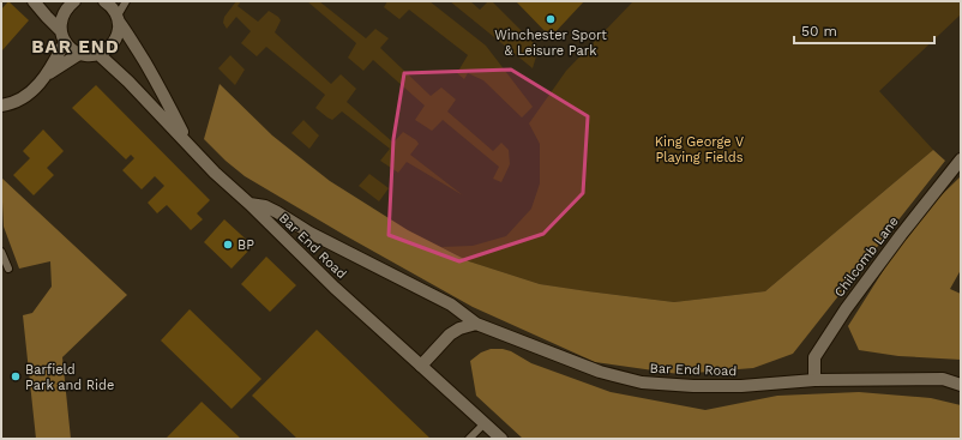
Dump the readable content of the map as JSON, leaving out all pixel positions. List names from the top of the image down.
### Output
{
  "streets": {
    "main road": ["Bar End Road", "Chilcomb Lane"]
  },
  "crossings": [
    ["Bar End Road", "Chilcomb Lane"]
  ],
  "districts": ["BAR END"],
  "parks": ["King George V Playing Fields"],
  "places": ["Winchester Sport & Leisure Park", "BP", "Barfield Park and Ride"],
  "scale_bar": "50 m"
}
